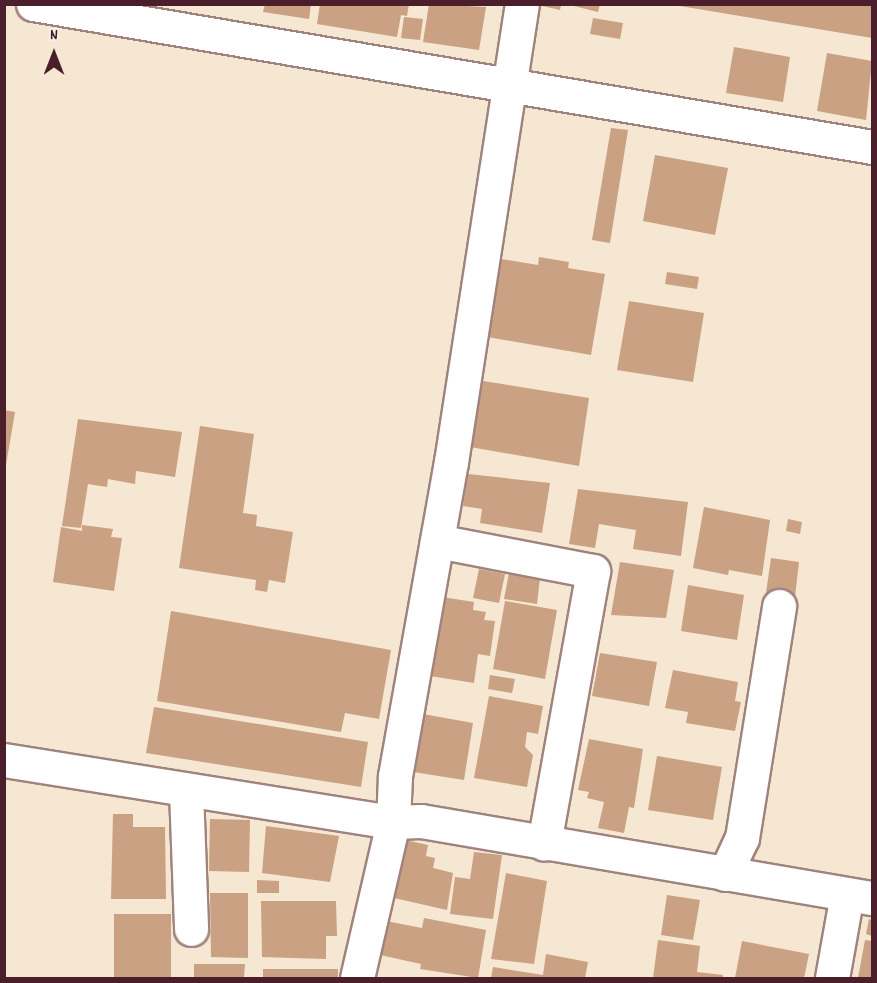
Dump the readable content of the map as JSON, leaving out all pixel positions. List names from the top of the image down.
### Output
{
  "north": "top"
}
